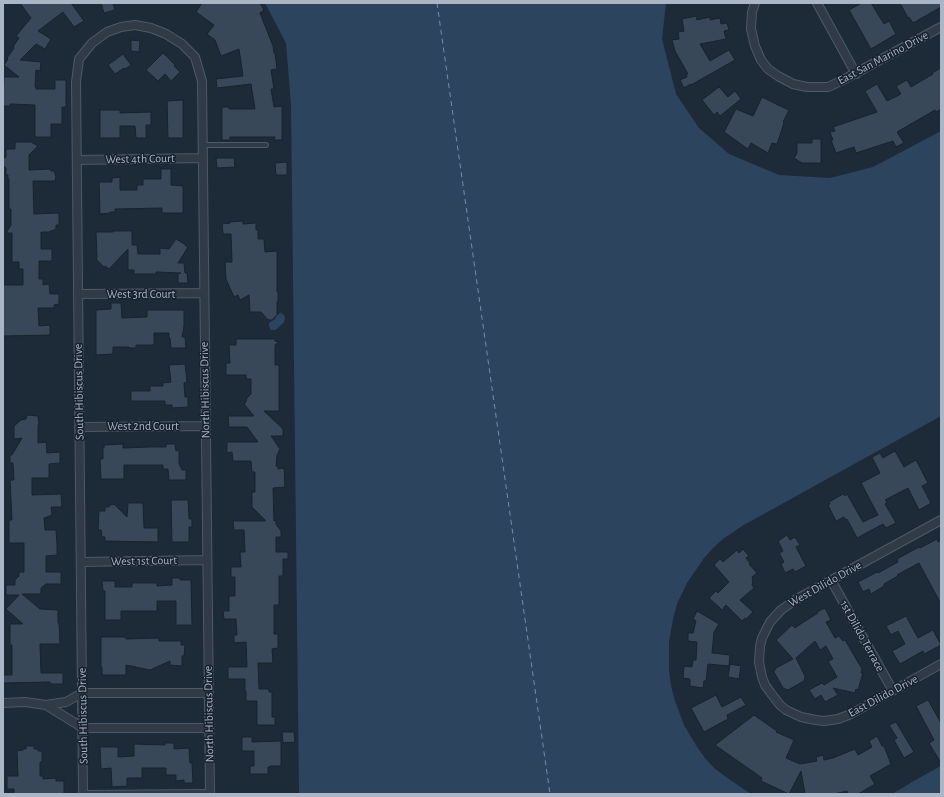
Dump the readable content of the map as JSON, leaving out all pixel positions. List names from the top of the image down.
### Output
{
  "streets": {
    "street": [
      "East San Marino Drive",
      "West 4th Court",
      "West 3rd Court",
      "North Hibiscus Drive",
      "South Hibiscus Drive",
      "West 2nd Court",
      "West 1st Court",
      "West Dilido Drive",
      "1st Dilido Terrace",
      "East Dilido Drive"
    ]
  },
  "crossings": [
    ["West 4th Court", "North Hibiscus Drive"],
    ["West 4th Court", "South Hibiscus Drive"],
    ["West 3rd Court", "North Hibiscus Drive"],
    ["West 3rd Court", "South Hibiscus Drive"],
    ["North Hibiscus Drive", "South Hibiscus Drive"],
    ["North Hibiscus Drive", "West 2nd Court"],
    ["North Hibiscus Drive", "West 1st Court"],
    ["South Hibiscus Drive", "West 2nd Court"],
    ["South Hibiscus Drive", "West 1st Court"],
    ["West Dilido Drive", "1st Dilido Terrace"],
    ["West Dilido Drive", "East Dilido Drive"],
    ["1st Dilido Terrace", "East Dilido Drive"]
  ]
}
